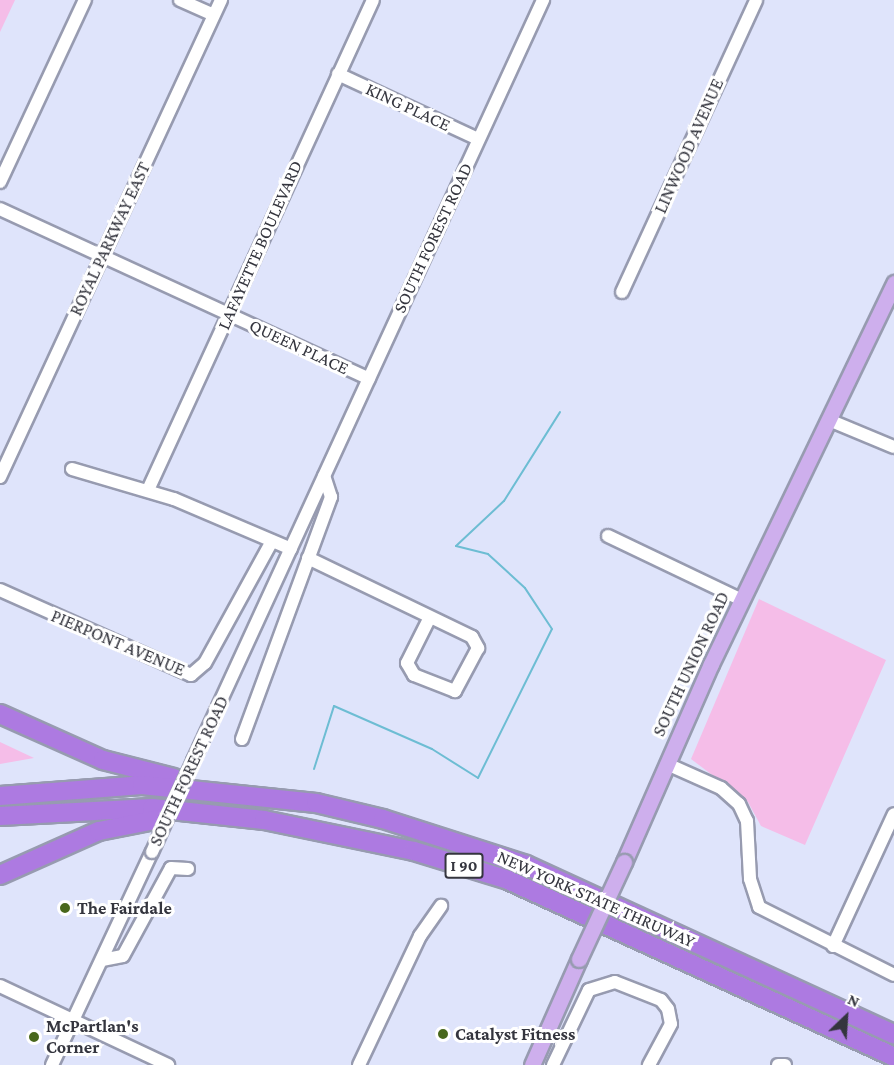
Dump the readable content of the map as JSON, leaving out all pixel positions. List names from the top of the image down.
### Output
{
  "streets": {
    "highway": ["I 90", "NEW YORK STATE THRUWAY"],
    "main road": ["SOUTH UNION ROAD"],
    "street": [
      "KING PLACE",
      "LINWOOD AVENUE",
      "SOUTH FOREST ROAD",
      "ROYAL PARKWAY EAST",
      "LAFAYETTE BOULEVARD",
      "QUEEN PLACE",
      "PIERPONT AVENUE"
    ]
  },
  "crossings": [
    ["KING PLACE", "SOUTH FOREST ROAD"],
    ["KING PLACE", "LAFAYETTE BOULEVARD"],
    ["SOUTH FOREST ROAD", "QUEEN PLACE"],
    ["ROYAL PARKWAY EAST", "QUEEN PLACE"],
    ["LAFAYETTE BOULEVARD", "QUEEN PLACE"]
  ],
  "places": ["The Fairdale", "Catalyst Fitness", "McPartlan's Corner"],
  "north": "top right"
}
